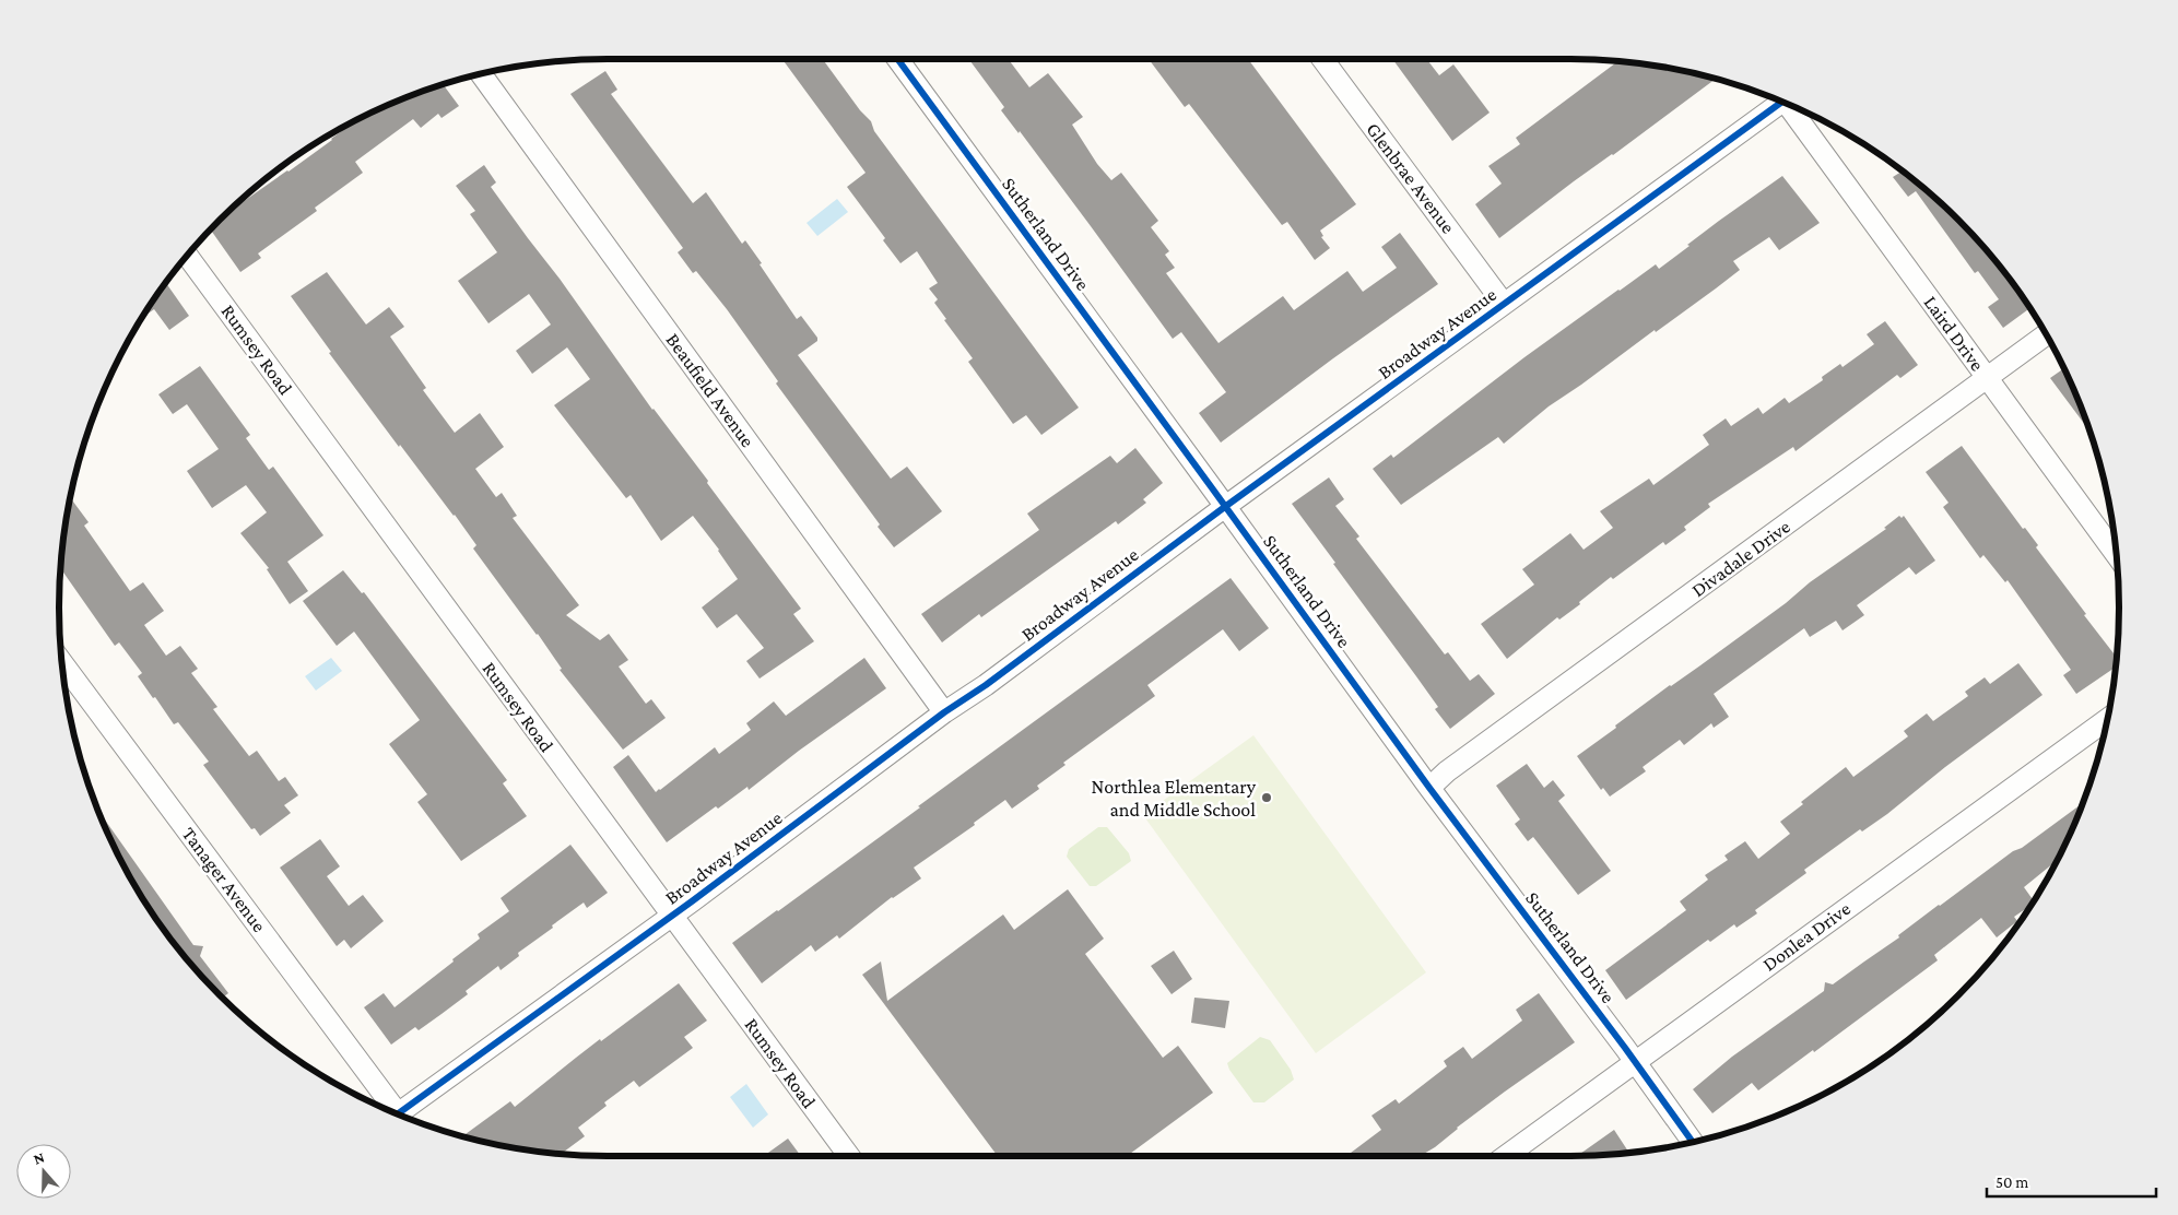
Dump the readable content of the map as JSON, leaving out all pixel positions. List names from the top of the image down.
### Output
{
  "streets": {
    "street": [
      "Glenbrae Avenue",
      "Sutherland Drive",
      "Broadway Avenue",
      "Laird Drive",
      "Rumsey Road",
      "Beaufield Avenue",
      "Divadale Drive",
      "Tanager Avenue",
      "Donlea Drive"
    ]
  },
  "crossings": [
    ["Glenbrae Avenue", "Broadway Avenue"],
    ["Sutherland Drive", "Broadway Avenue"],
    ["Sutherland Drive", "Divadale Drive"],
    ["Sutherland Drive", "Donlea Drive"],
    ["Broadway Avenue", "Rumsey Road"],
    ["Broadway Avenue", "Beaufield Avenue"],
    ["Laird Drive", "Divadale Drive"]
  ],
  "places": ["Northlea Elementary and Middle School"],
  "scale_bar": "50 m",
  "north": "top"
}
